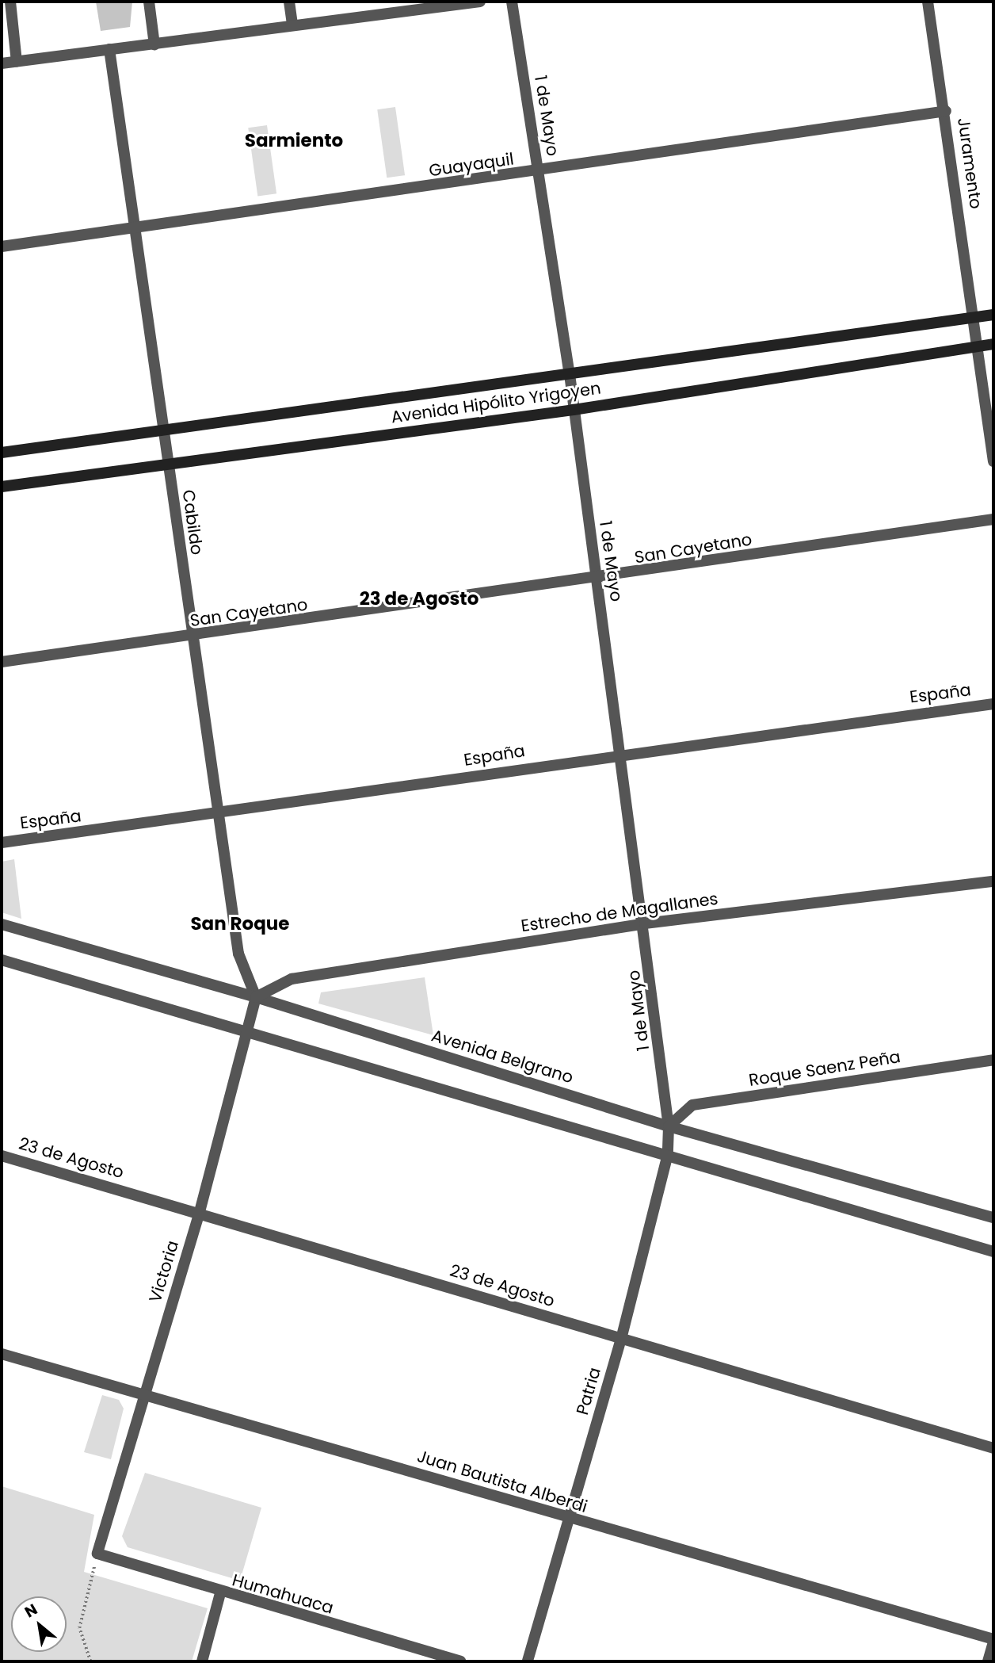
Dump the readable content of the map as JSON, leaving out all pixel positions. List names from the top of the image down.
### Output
{
  "streets": {
    "street": [
      "1 de Mayo",
      "Juramento",
      "Guayaquil",
      "Avenida Hipólito Yrigoyen",
      "Cabildo",
      "San Cayetano",
      "España",
      "Estrecho de Magallanes",
      "Avenida Belgrano",
      "Roque Saenz Peña",
      "23 de Agosto",
      "Victoria",
      "Patria",
      "Juan Bautista Alberdi",
      "Humahuaca"
    ]
  },
  "crossings": [
    ["1 de Mayo", "Guayaquil"],
    ["1 de Mayo", "Avenida Hipólito Yrigoyen"],
    ["1 de Mayo", "San Cayetano"],
    ["1 de Mayo", "España"],
    ["1 de Mayo", "Estrecho de Magallanes"],
    ["1 de Mayo", "Avenida Belgrano"],
    ["1 de Mayo", "Roque Saenz Peña"],
    ["1 de Mayo", "Patria"],
    ["Juramento", "Guayaquil"],
    ["Juramento", "Avenida Hipólito Yrigoyen"],
    ["Guayaquil", "Cabildo"],
    ["Avenida Hipólito Yrigoyen", "Cabildo"],
    ["Cabildo", "San Cayetano"],
    ["Cabildo", "España"],
    ["Cabildo", "Estrecho de Magallanes"],
    ["Cabildo", "Avenida Belgrano"],
    ["Cabildo", "Victoria"],
    ["Estrecho de Magallanes", "Avenida Belgrano"],
    ["Estrecho de Magallanes", "Victoria"],
    ["Avenida Belgrano", "Roque Saenz Peña"],
    ["Avenida Belgrano", "Victoria"],
    ["Avenida Belgrano", "Patria"],
    ["Roque Saenz Peña", "Patria"],
    ["23 de Agosto", "Victoria"],
    ["23 de Agosto", "Patria"],
    ["Victoria", "Juan Bautista Alberdi"],
    ["Victoria", "Humahuaca"],
    ["Patria", "Juan Bautista Alberdi"]
  ],
  "districts": ["Sarmiento", "23 de Agosto", "San Roque"],
  "north": "top left"
}
